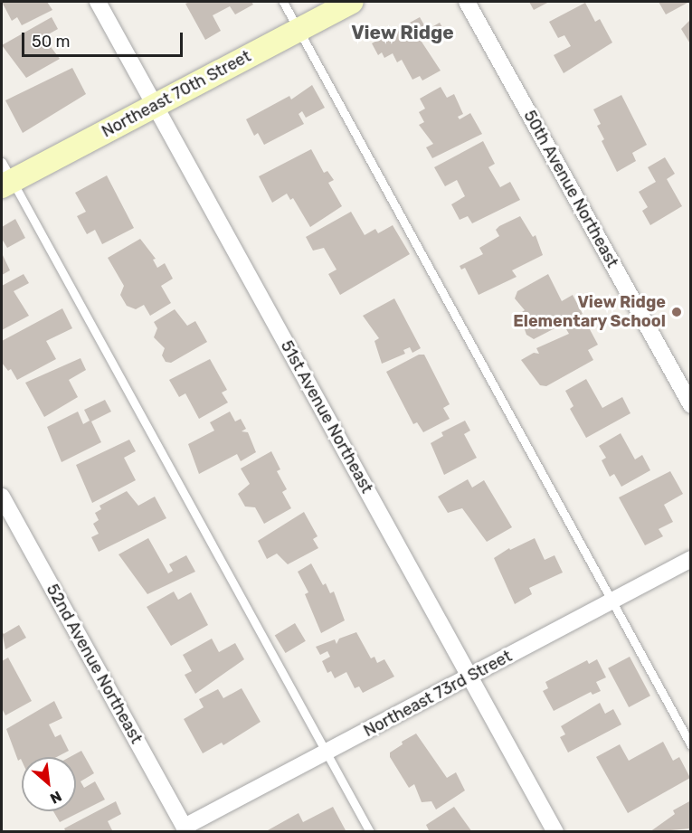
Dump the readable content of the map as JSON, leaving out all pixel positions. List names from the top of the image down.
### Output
{
  "streets": {
    "street": [
      "Northeast 70th Street",
      "50th Avenue Northeast",
      "51st Avenue Northeast",
      "52nd Avenue Northeast",
      "Northeast 73rd Street"
    ]
  },
  "crossings": [
    ["Northeast 70th Street", "51st Avenue Northeast"],
    ["51st Avenue Northeast", "Northeast 73rd Street"],
    ["52nd Avenue Northeast", "Northeast 73rd Street"]
  ],
  "districts": ["View Ridge"],
  "places": ["View Ridge Elementary School"],
  "scale_bar": "50 m",
  "north": "bottom right"
}
